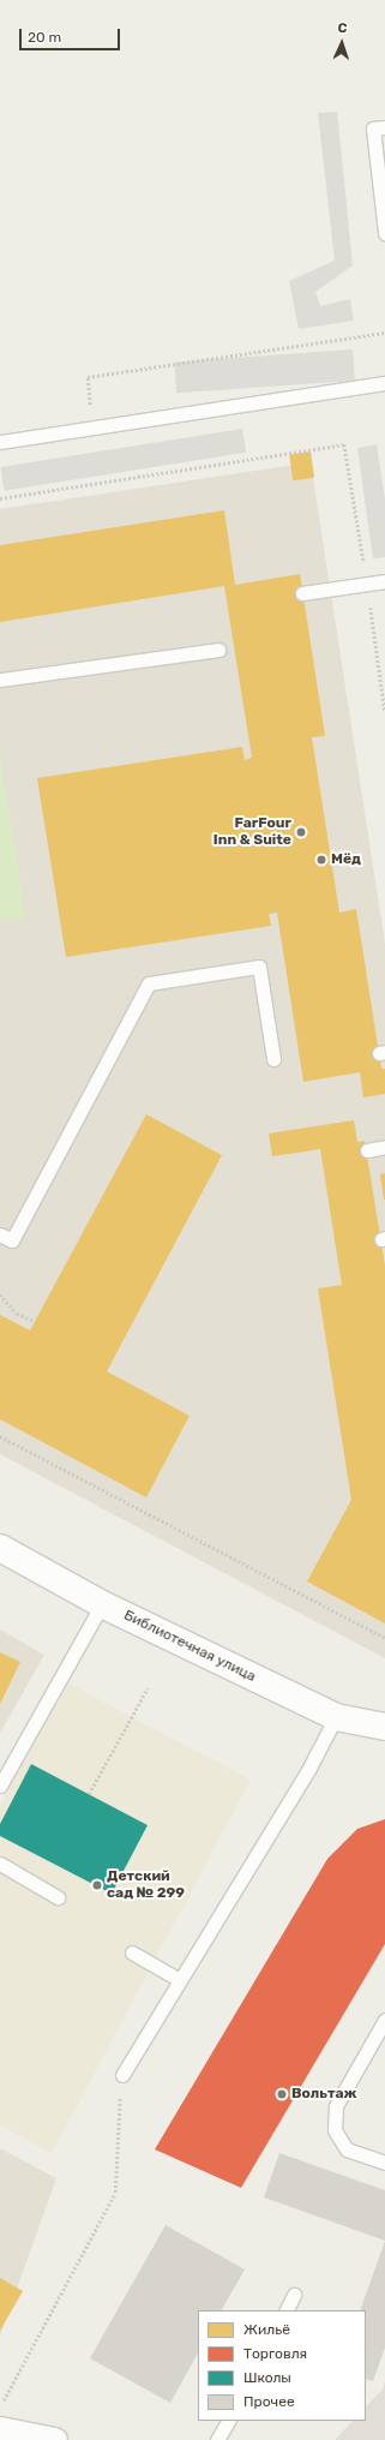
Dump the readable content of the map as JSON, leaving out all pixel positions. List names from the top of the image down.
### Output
{
  "streets": {
    "street": ["Библиотечная улица"]
  },
  "places": [
    "FarFour Inn & Suite",
    "Мёд",
    "Детский сад № 299",
    "Вольтаж"
  ],
  "legend": [
    "Жильё",
    "Торговля",
    "Школы",
    "Прочее"
  ],
  "scale_bar": "20 m",
  "north": "top"
}
